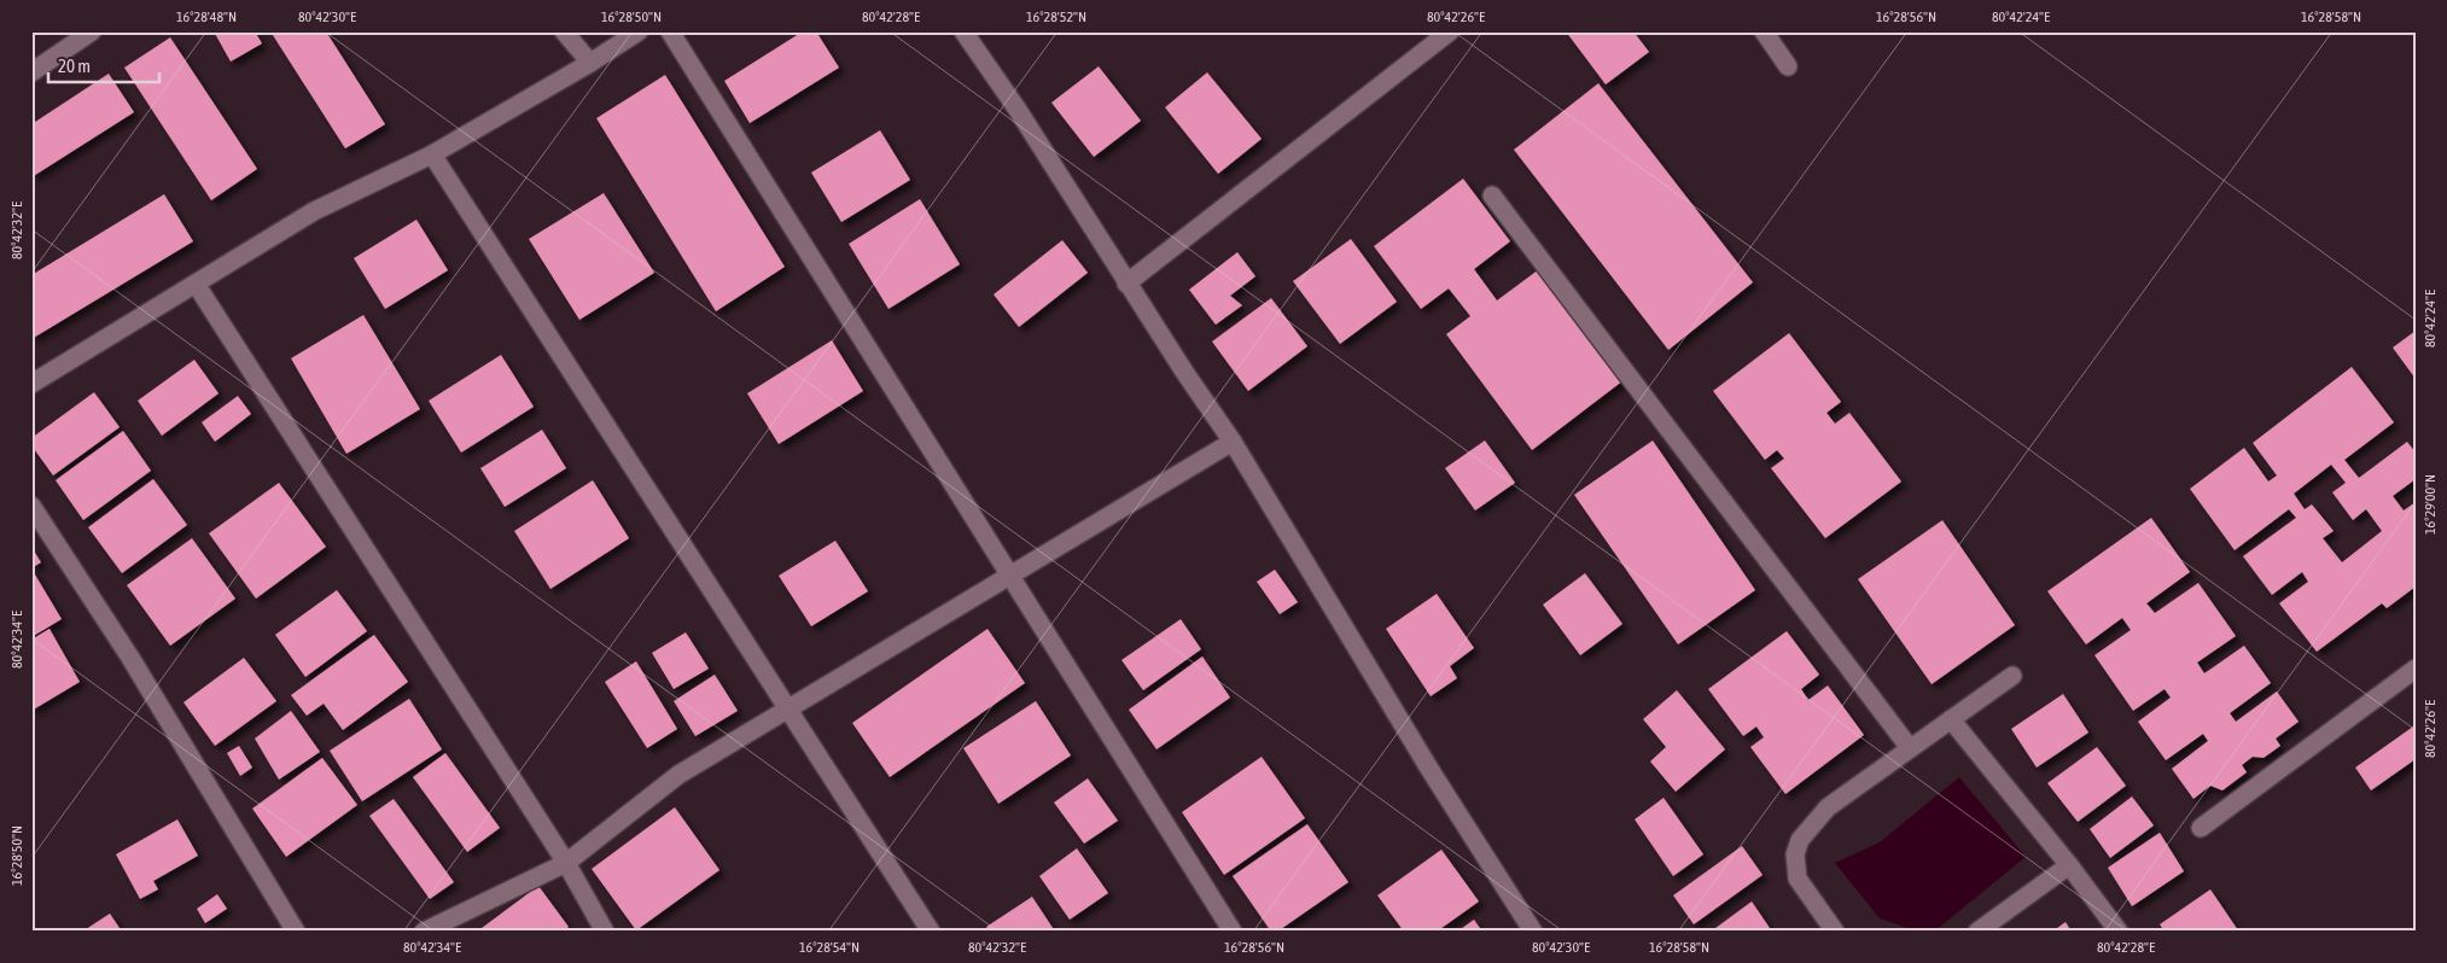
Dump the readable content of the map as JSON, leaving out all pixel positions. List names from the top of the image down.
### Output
{
  "scale_bar": "20 m",
  "coordinates": [
    "16°28'48\"N",
    "80°42'30\"E",
    "16°28'50\"N",
    "80°42'28\"E",
    "16°28'52\"N",
    "80°42'26\"E",
    "16°28'56\"N",
    "80°42'24\"E",
    "16°28'58\"N",
    "80°42'32\"E",
    "16°29'00\"N",
    "80°42'34\"E",
    "16°28'54\"N"
  ]
}
